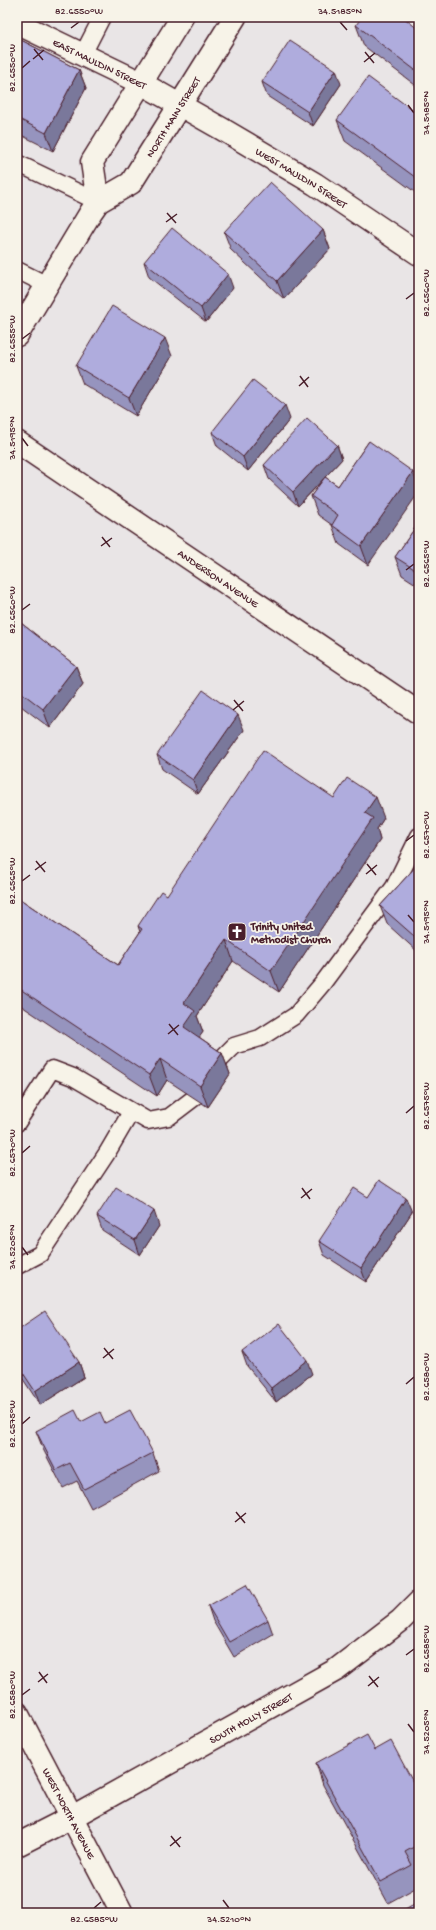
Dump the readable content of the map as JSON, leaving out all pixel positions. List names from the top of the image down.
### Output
{
  "streets": {
    "street": [
      "EAST MAULDIN STREET",
      "NORTH MAIN STREET",
      "WEST MAULDIN STREET",
      "ANDERSON AVENUE",
      "SOUTH HOLLY STREET",
      "WEST NORTH AVENUE"
    ]
  },
  "crossings": [
    ["EAST MAULDIN STREET", "NORTH MAIN STREET"],
    ["EAST MAULDIN STREET", "WEST MAULDIN STREET"],
    ["NORTH MAIN STREET", "WEST MAULDIN STREET"],
    ["SOUTH HOLLY STREET", "WEST NORTH AVENUE"]
  ],
  "places": {
    "church": ["Trinity United Methodist Church"]
  },
  "coordinates": [
    "82.6550°W",
    "34.5185°N",
    "82.6560°W",
    "82.6555°W",
    "34.5195°N",
    "82.6565°W",
    "82.6570°W",
    "82.6575°W",
    "34.5205°N",
    "82.6580°W",
    "82.6585°W",
    "34.5210°N"
  ]
}
